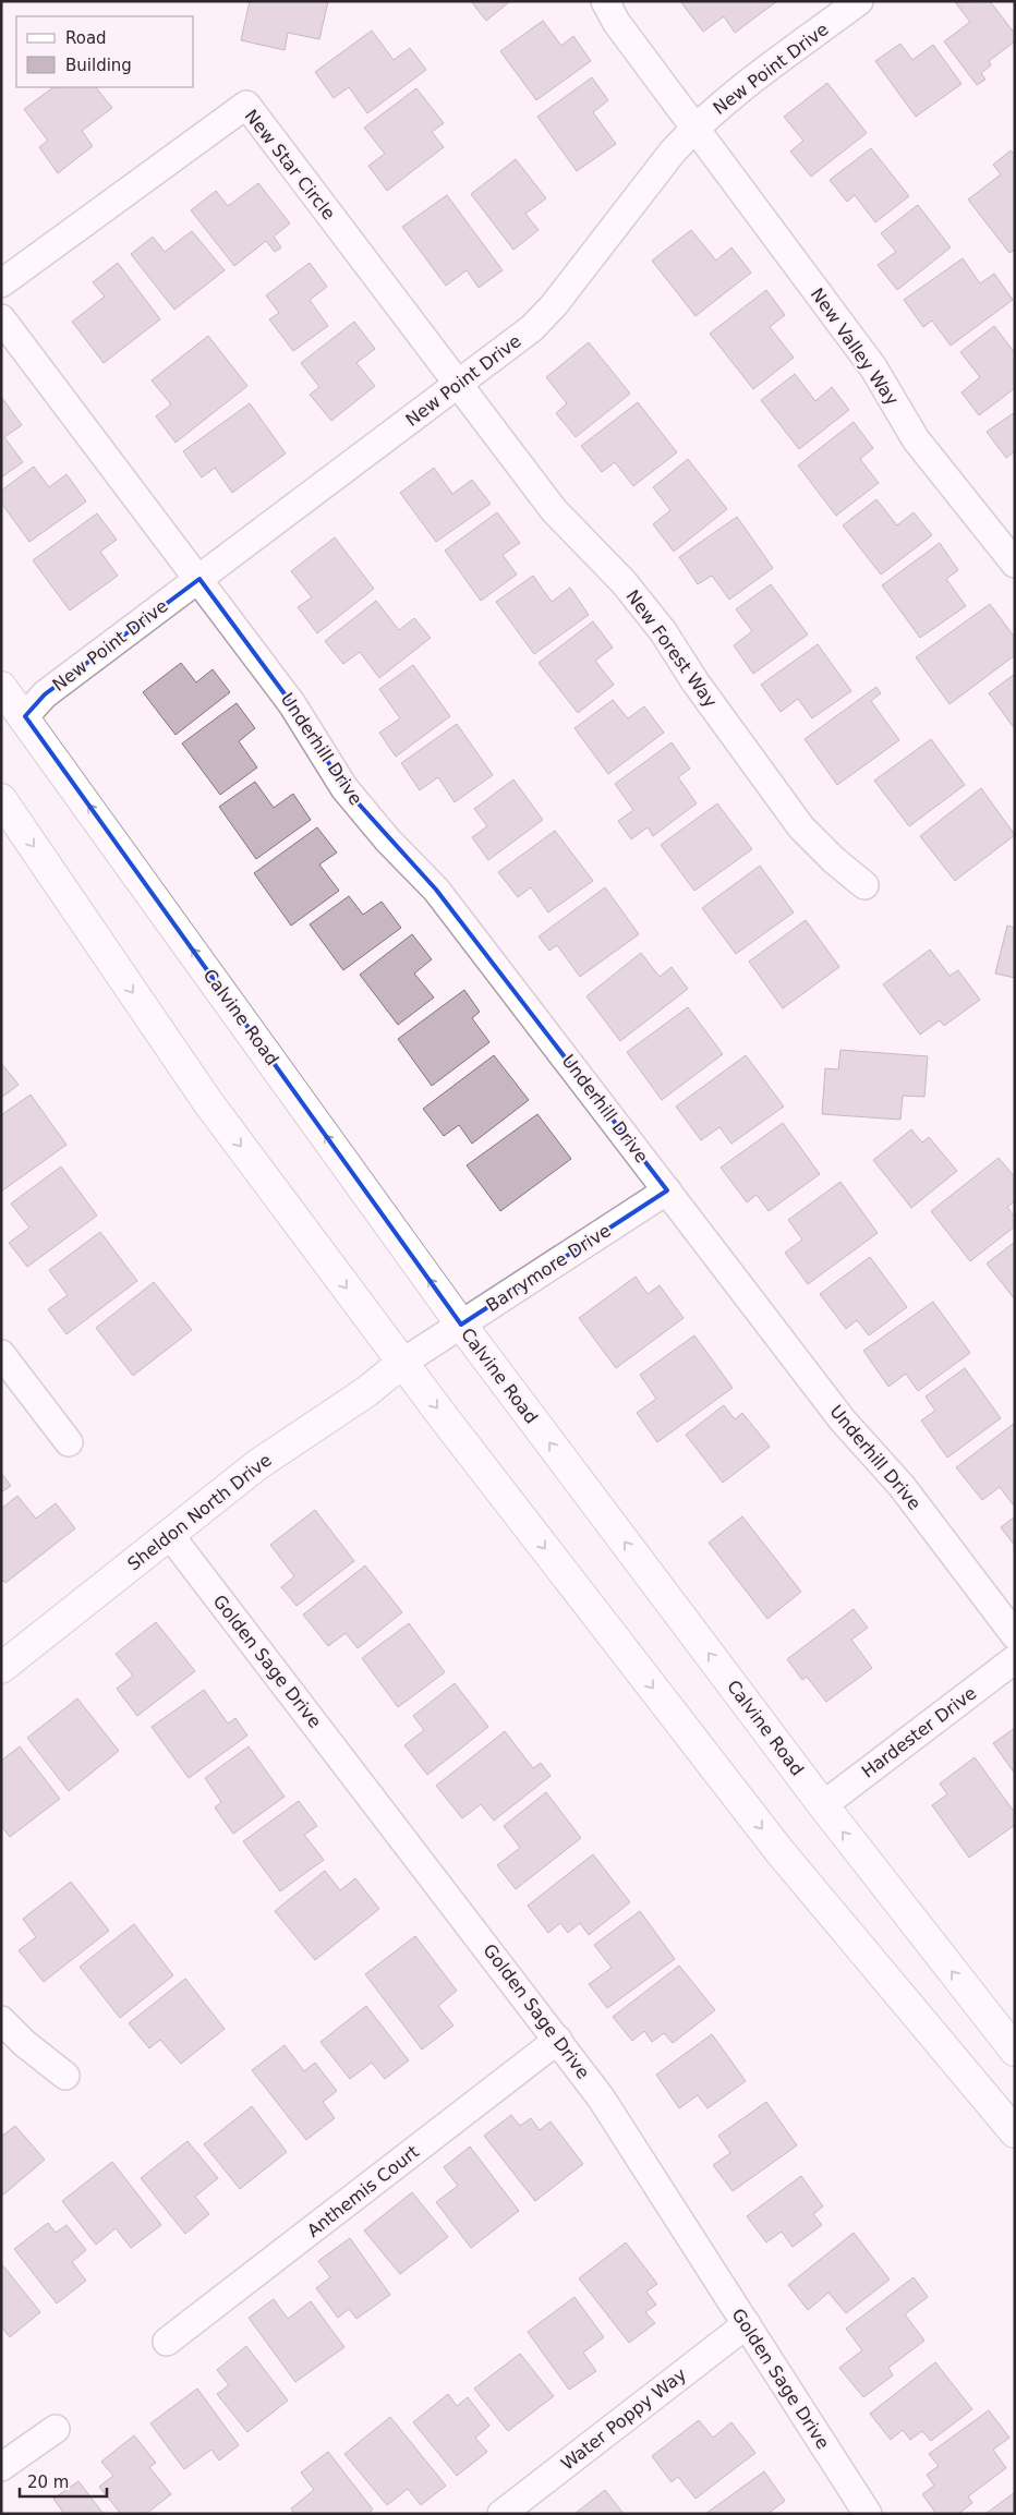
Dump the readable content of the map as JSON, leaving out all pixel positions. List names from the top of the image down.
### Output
{
  "streets": {
    "main road": ["Calvine Road", "Sheldon North Drive"],
    "street": [
      "New Point Drive",
      "New Star Circle",
      "New Valley Way",
      "New Forest Way",
      "Underhill Drive",
      "Barrymore Drive",
      "Golden Sage Drive",
      "Hardester Drive",
      "Anthemis Court",
      "Water Poppy Way"
    ]
  },
  "crossings": [
    ["New Point Drive", "New Star Circle"],
    ["New Point Drive", "New Valley Way"],
    ["New Point Drive", "New Forest Way"],
    ["New Point Drive", "Underhill Drive"],
    ["New Point Drive", "Calvine Road"],
    ["New Star Circle", "New Forest Way"],
    ["Underhill Drive", "Barrymore Drive"],
    ["Calvine Road", "Barrymore Drive"],
    ["Calvine Road", "Hardester Drive"],
    ["Barrymore Drive", "Sheldon North Drive"],
    ["Sheldon North Drive", "Golden Sage Drive"],
    ["Golden Sage Drive", "Anthemis Court"],
    ["Golden Sage Drive", "Water Poppy Way"]
  ],
  "legend": ["Road", "Building"],
  "scale_bar": "20 m"
}
